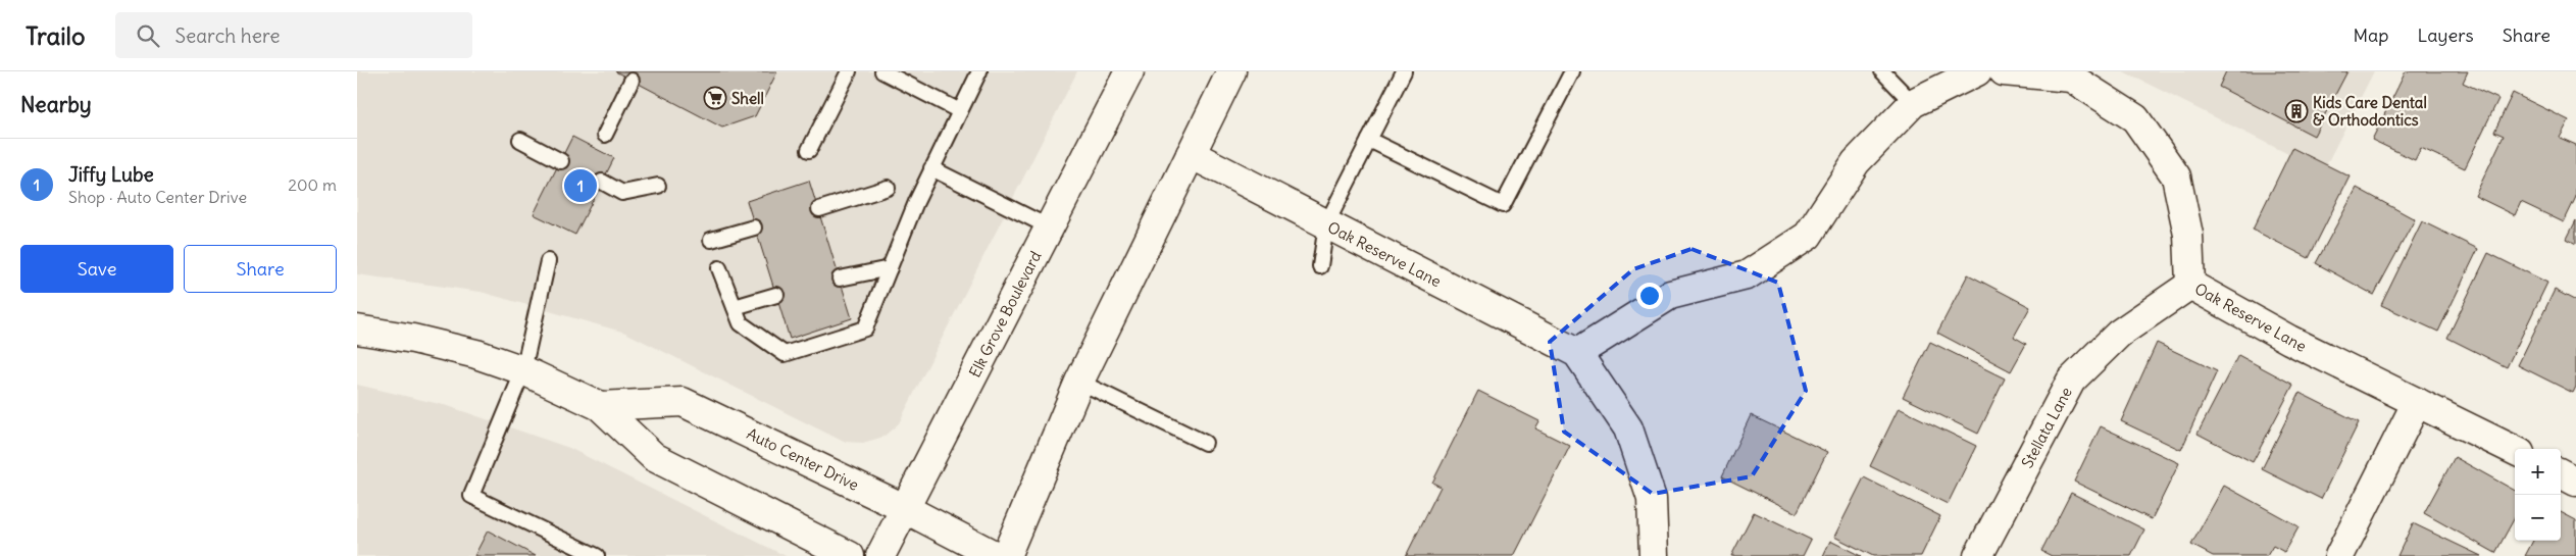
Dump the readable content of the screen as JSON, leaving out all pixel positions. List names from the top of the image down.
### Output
{
  "streets": {
    "street": [
      "Oak Reserve Lane",
      "Elk Grove Boulevard",
      "Stellata Lane",
      "Auto Center Drive"
    ]
  },
  "crossings": [
    ["Oak Reserve Lane", "Stellata Lane"],
    ["Elk Grove Boulevard", "Auto Center Drive"]
  ],
  "places": {
    "supermarket": ["Shell"],
    "building": ["Kids Care Dental & Orthodontics"]
  },
  "page": {
    "header": "Trailo",
    "search": "Search here",
    "nav": ["Map", "Layers", "Share"],
    "heading": "Nearby",
    "list": [
      {
        "mark": "1",
        "name": "Jiffy Lube",
        "note": "Shop · Auto Center Drive",
        "value": "200 m"
      }
    ],
    "pins": "1",
    "buttons": ["Save", "Share"],
    "map_buttons": ["+", "−"]
  }
}
